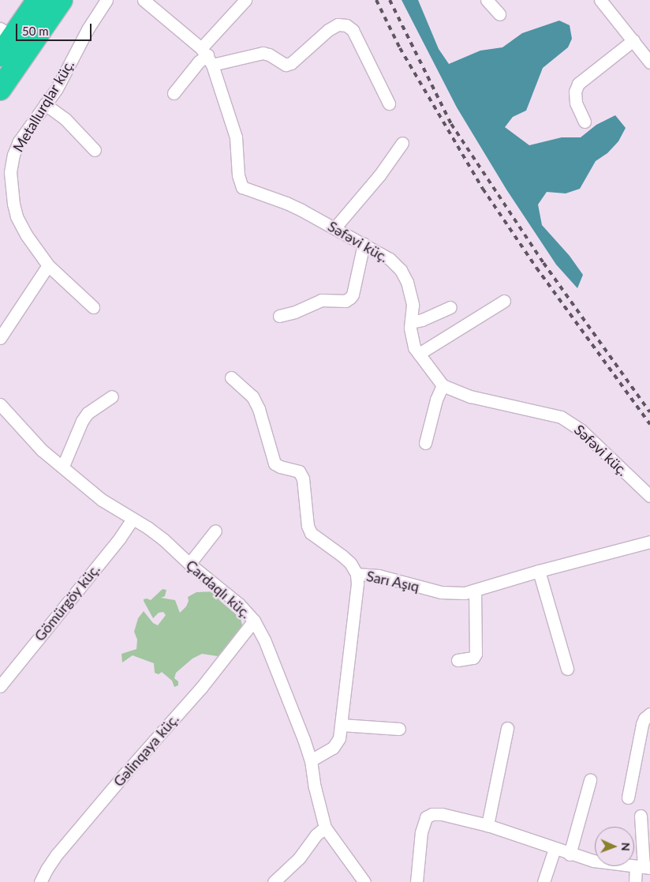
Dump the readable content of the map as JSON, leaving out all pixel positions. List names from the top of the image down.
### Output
{
  "streets": {
    "street": [
      "Metallurqlar küç.",
      "Səfəvi küç.",
      "Sarı Aşıq",
      "Çardaqlı küç.",
      "Gömürgöy küç.",
      "Gəlinqaya küç."
    ]
  },
  "crossings": [
    ["Çardaqlı küç.", "Gömürgöy küç."],
    ["Çardaqlı küç.", "Gəlinqaya küç."]
  ],
  "scale_bar": "50 m",
  "north": "right"
}
